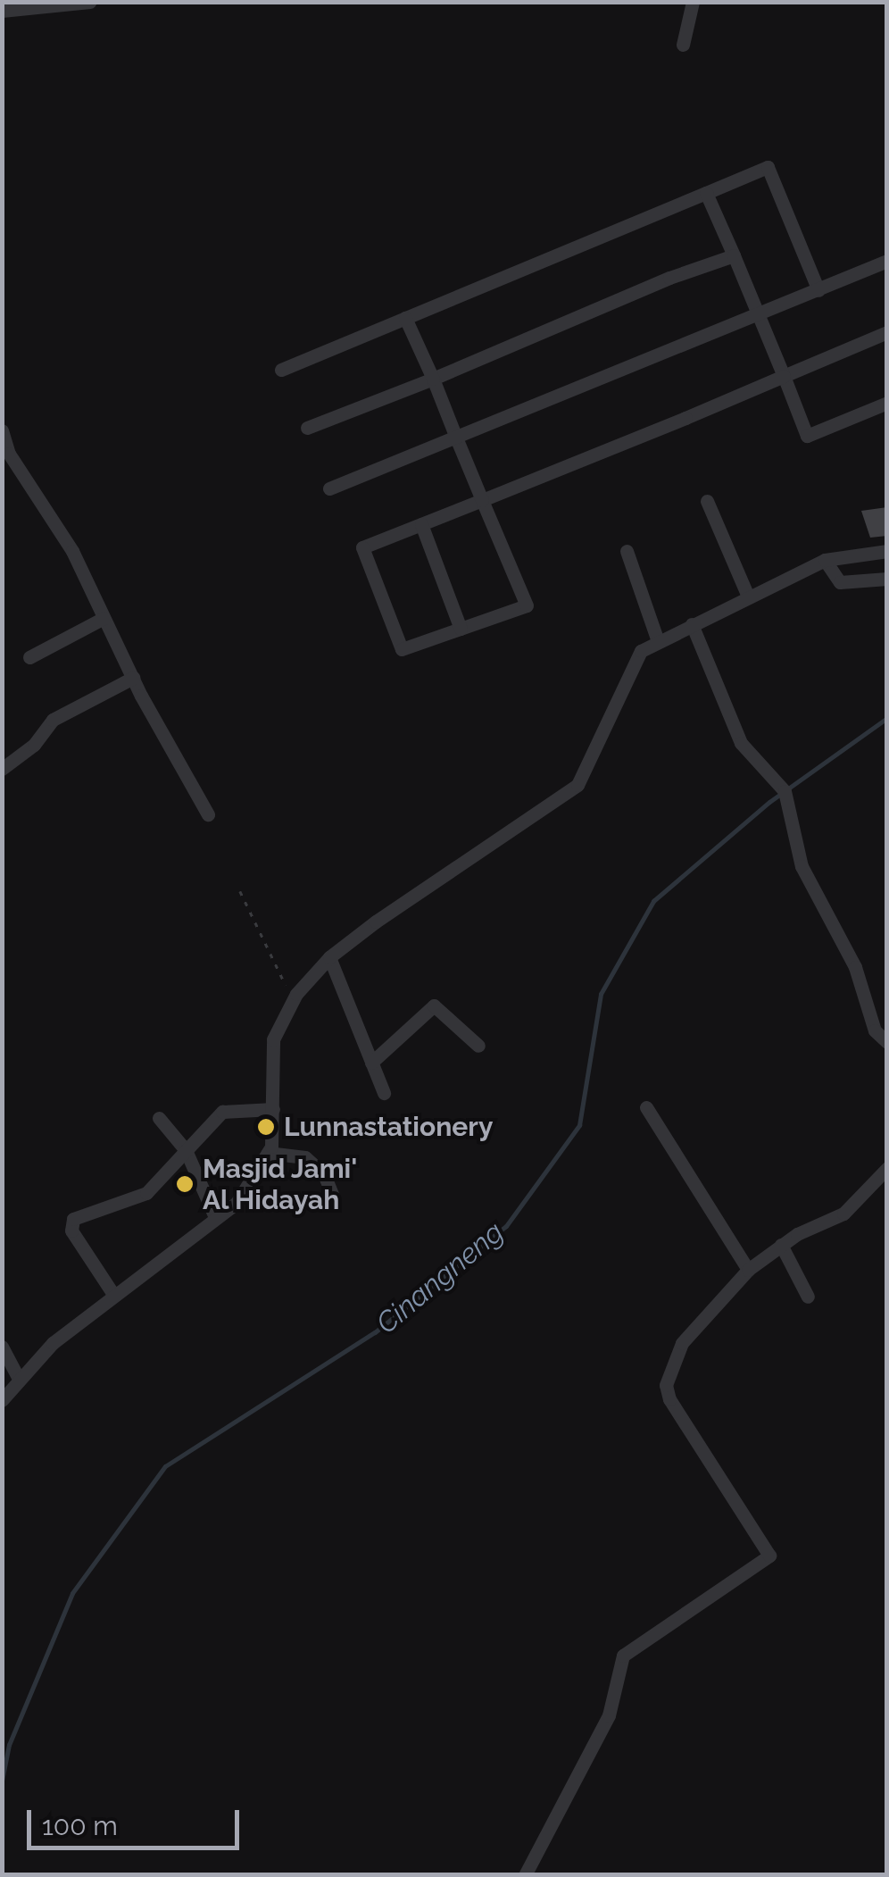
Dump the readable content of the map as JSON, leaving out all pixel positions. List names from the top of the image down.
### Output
{
  "water": ["Cinangneng"],
  "places": ["Lunnastationery", "Masjid Jami' Al Hidayah"],
  "scale_bar": "100 m"
}
